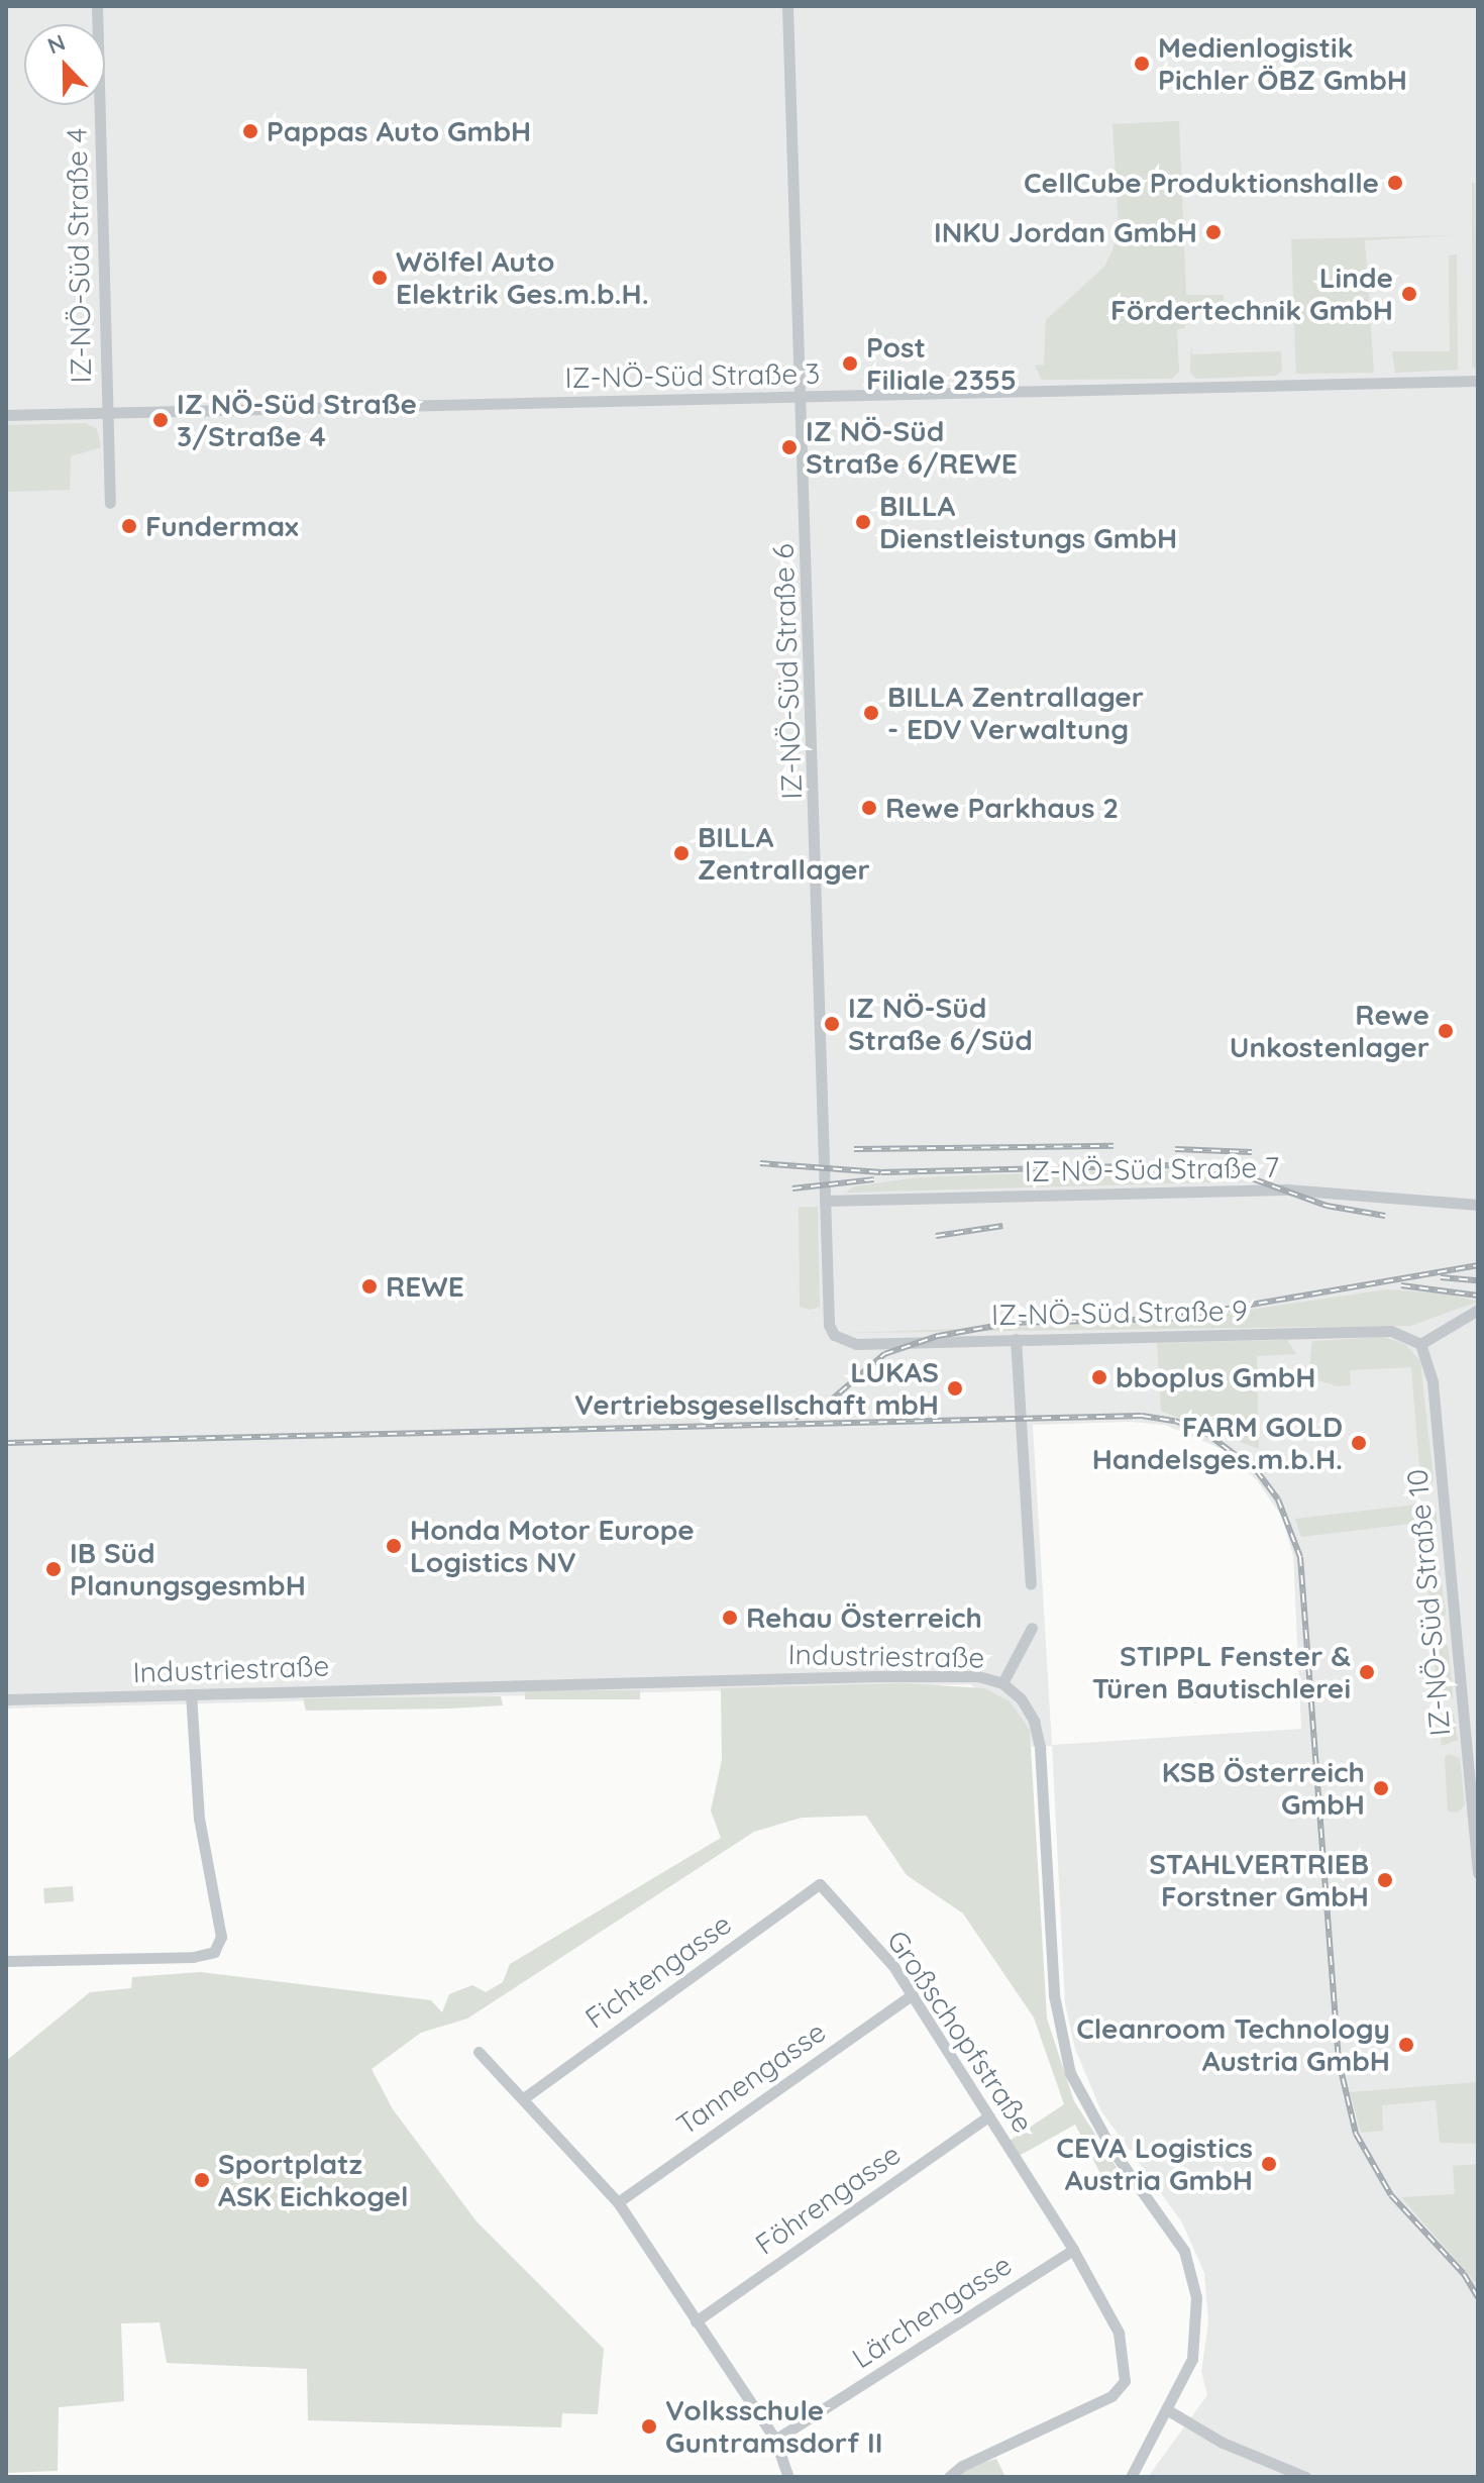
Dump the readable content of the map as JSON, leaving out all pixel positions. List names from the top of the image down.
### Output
{
  "streets": {
    "street": [
      "IZ-NÖ-Süd Straße 4",
      "IZ-NÖ-Süd Straße 3",
      "IZ-NÖ-Süd Straße 6",
      "IZ-NÖ-Süd Straße 7",
      "IZ-NÖ-Süd Straße 9",
      "IZ-NÖ-Süd Straße 10",
      "Industriestraße",
      "Fichtengasse",
      "Großschopfstraße",
      "Tannengasse",
      "Föhrengasse",
      "Lärchengasse"
    ]
  },
  "crossings": [
    ["IZ-NÖ-Süd Straße 4", "IZ-NÖ-Süd Straße 3"],
    ["IZ-NÖ-Süd Straße 3", "IZ-NÖ-Süd Straße 6"],
    ["IZ-NÖ-Süd Straße 6", "IZ-NÖ-Süd Straße 7"],
    ["IZ-NÖ-Süd Straße 6", "IZ-NÖ-Süd Straße 9"],
    ["IZ-NÖ-Süd Straße 9", "IZ-NÖ-Süd Straße 10"],
    ["Fichtengasse", "Großschopfstraße"],
    ["Großschopfstraße", "Tannengasse"],
    ["Großschopfstraße", "Föhrengasse"],
    ["Großschopfstraße", "Lärchengasse"]
  ],
  "places": [
    "Medienlogistik Pichler ÖBZ GmbH",
    "Pappas Auto GmbH",
    "CellCube Produktionshalle",
    "INKU Jordan GmbH",
    "Wölfel Auto Elektrik Ges.m.b.H.",
    "Linde Fördertechnik GmbH",
    "Post Filiale 2355",
    "IZ NÖ-Süd Straße 3/Straße 4",
    "IZ NÖ-Süd Straße 6/REWE",
    "BILLA Dienstleistungs GmbH",
    "Fundermax",
    "BILLA Zentrallager - EDV Verwaltung",
    "Rewe Parkhaus 2",
    "BILLA Zentrallager",
    "IZ NÖ-Süd Straße 6/Süd",
    "Rewe Unkostenlager",
    "REWE",
    "bboplus GmbH",
    "LUKAS Vertriebsgesellschaft mbH",
    "FARM GOLD Handelsges.m.b.H.",
    "Honda Motor Europe Logistics NV",
    "IB Süd PlanungsgesmbH",
    "Rehau Österreich",
    "STIPPL Fenster & Türen Bautischlerei",
    "KSB Österreich GmbH",
    "STAHLVERTRIEB Forstner GmbH",
    "Cleanroom Technology Austria GmbH",
    "CEVA Logistics Austria GmbH",
    "Sportplatz ASK Eichkogel",
    "Volksschule Guntramsdorf II"
  ],
  "north": "top"
}
